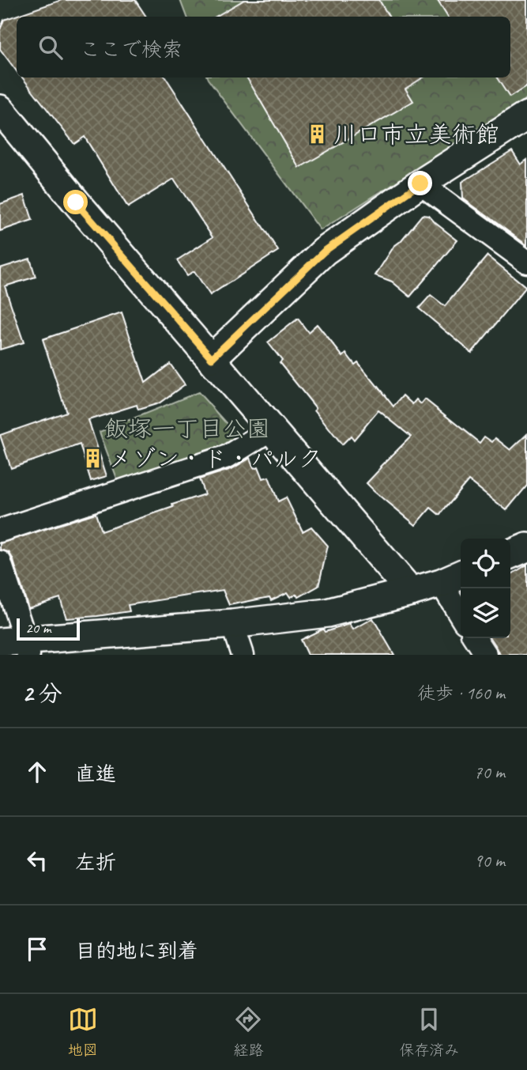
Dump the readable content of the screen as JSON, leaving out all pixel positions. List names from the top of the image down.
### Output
{
  "parks": ["飯塚一丁目公園"],
  "places": {
    "building": ["川口市立美術館", "メゾン・ド・パルク"]
  },
  "scale_bar": "20 m",
  "page": {
    "search": "ここで検索",
    "scale": "20 m",
    "heading": ["2 分", "徒歩 · 160 m"],
    "list": [
      ["直進", "70 m"],
      ["左折", "90 m"],
      "目的地に到着"
    ],
    "nav": ["地図", "経路", "保存済み"]
  }
}
